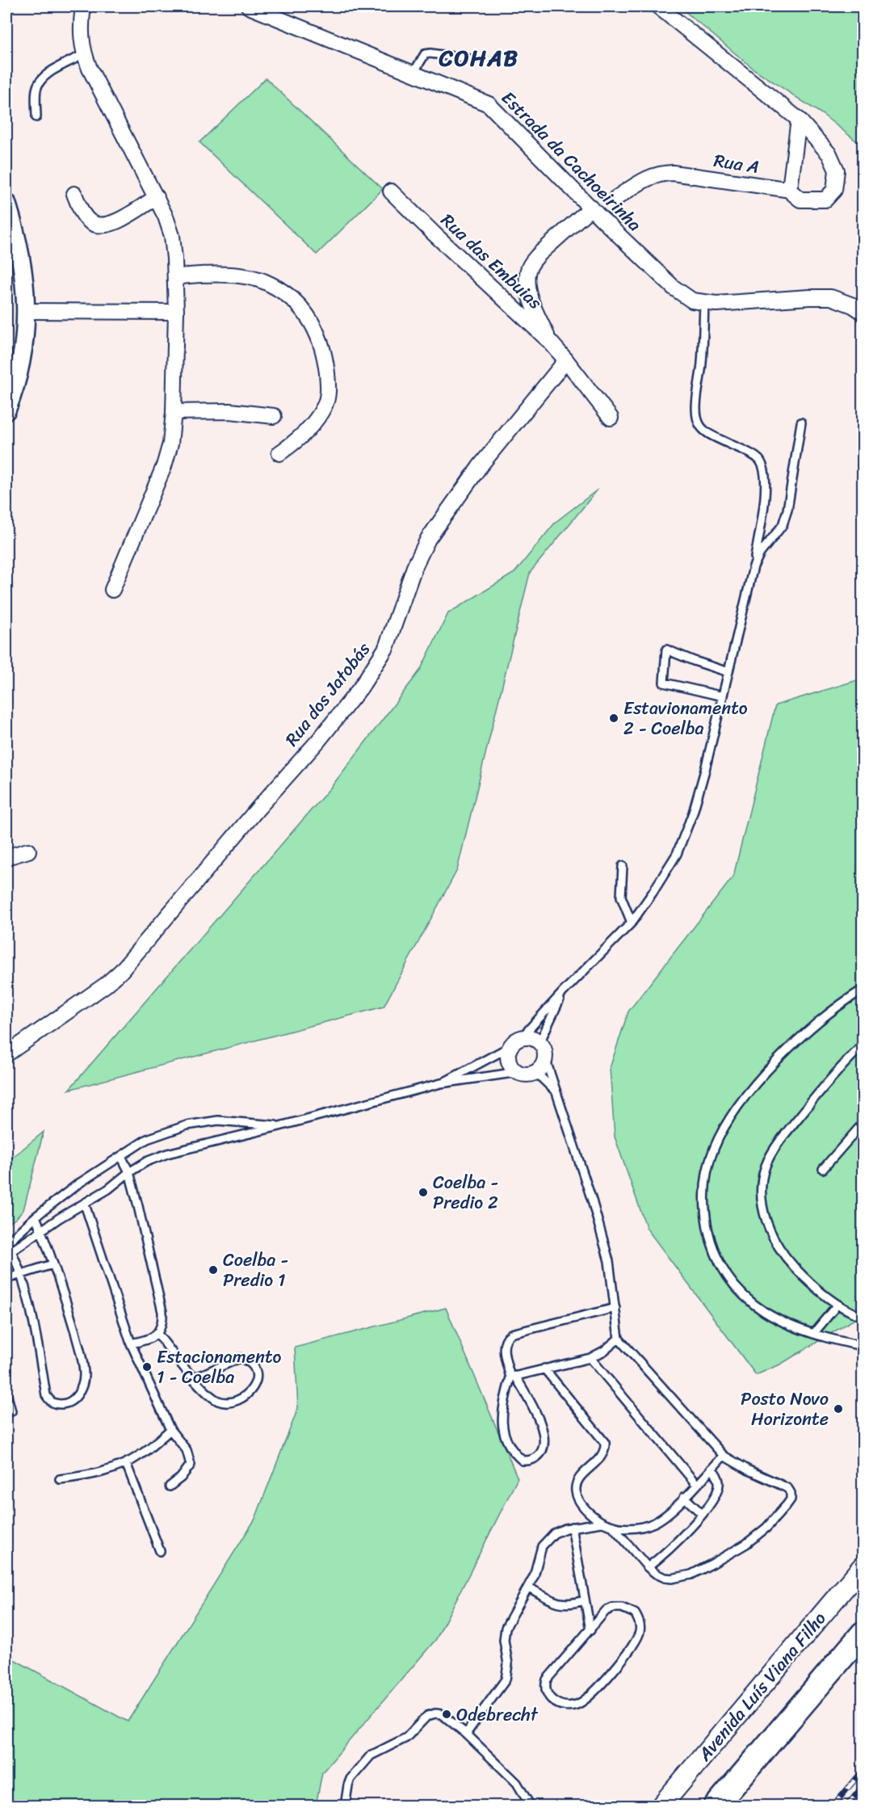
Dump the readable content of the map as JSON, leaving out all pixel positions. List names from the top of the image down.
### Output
{
  "streets": {
    "main road": ["Avenida Luís Viana Filho"],
    "street": [
      "Estrada da Cachoeirinha",
      "Rua A",
      "Rua das Embuias",
      "Rua dos Jatobás"
    ]
  },
  "crossings": [
    ["Rua das Embuias", "Rua dos Jatobás"]
  ],
  "districts": ["COHAB"],
  "places": [
    "Estavionamento 2 - Coelba",
    "Coelba - Predio 2",
    "Coelba - Predio 1",
    "Estacionamento 1 - Coelba",
    "Posto Novo Horizonte",
    "Odebrecht"
  ]
}
